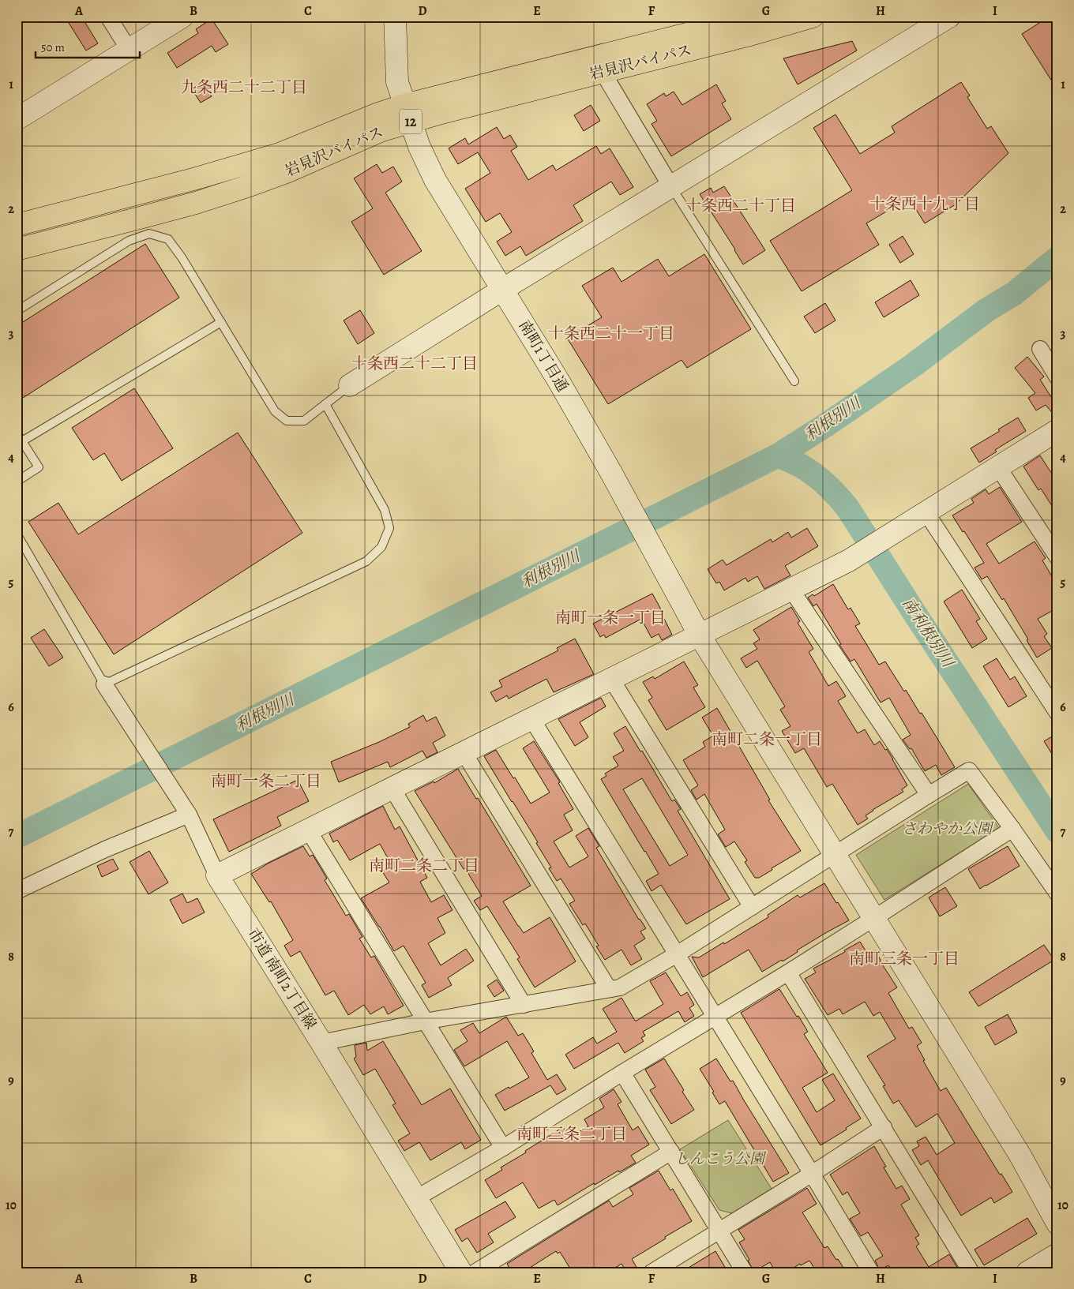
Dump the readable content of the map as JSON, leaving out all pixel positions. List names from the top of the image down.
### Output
{
  "streets": {
    "highway": ["岩見沢バイパス", "12"],
    "street": ["南町1丁目通", "市道 南町2丁目線"]
  },
  "crossings": [
    ["岩見沢バイパス", "南町1丁目通"]
  ],
  "districts": [
    "九条西二十二丁目",
    "十条西十九丁目",
    "十条西二十丁目",
    "十条西二十一丁目",
    "十条西二十二丁目",
    "南町一条一丁目",
    "南町二条一丁目",
    "南町一条二丁目",
    "南町二条二丁目",
    "南町三条一丁目",
    "南町三条二丁目"
  ],
  "water": ["利根別川", "南利根別川"],
  "parks": ["さわやか公園", "しんこう公園"],
  "scale_bar": "50 m",
  "grid": {
    "columns": [
      "A",
      "B",
      "C",
      "D",
      "E",
      "F",
      "G",
      "H",
      "I"
    ],
    "rows": [
      "1",
      "2",
      "3",
      "4",
      "5",
      "6",
      "7",
      "8",
      "9",
      "10"
    ]
  }
}
